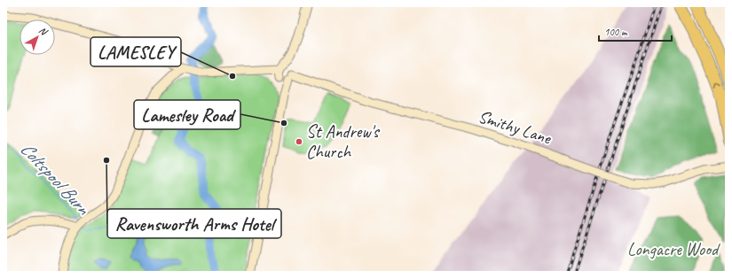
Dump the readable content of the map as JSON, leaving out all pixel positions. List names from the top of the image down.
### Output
{
  "streets": {
    "street": ["Smithy Lane"]
  },
  "water": ["Coltspool Burn"],
  "parks": ["Longacre Wood"],
  "places": [
    "LAMESLEY",
    "Lamesley Road",
    "St Andrew's Church",
    "Ravensworth Arms Hotel"
  ],
  "scale_bar": "100 m",
  "north": "top right"
}
